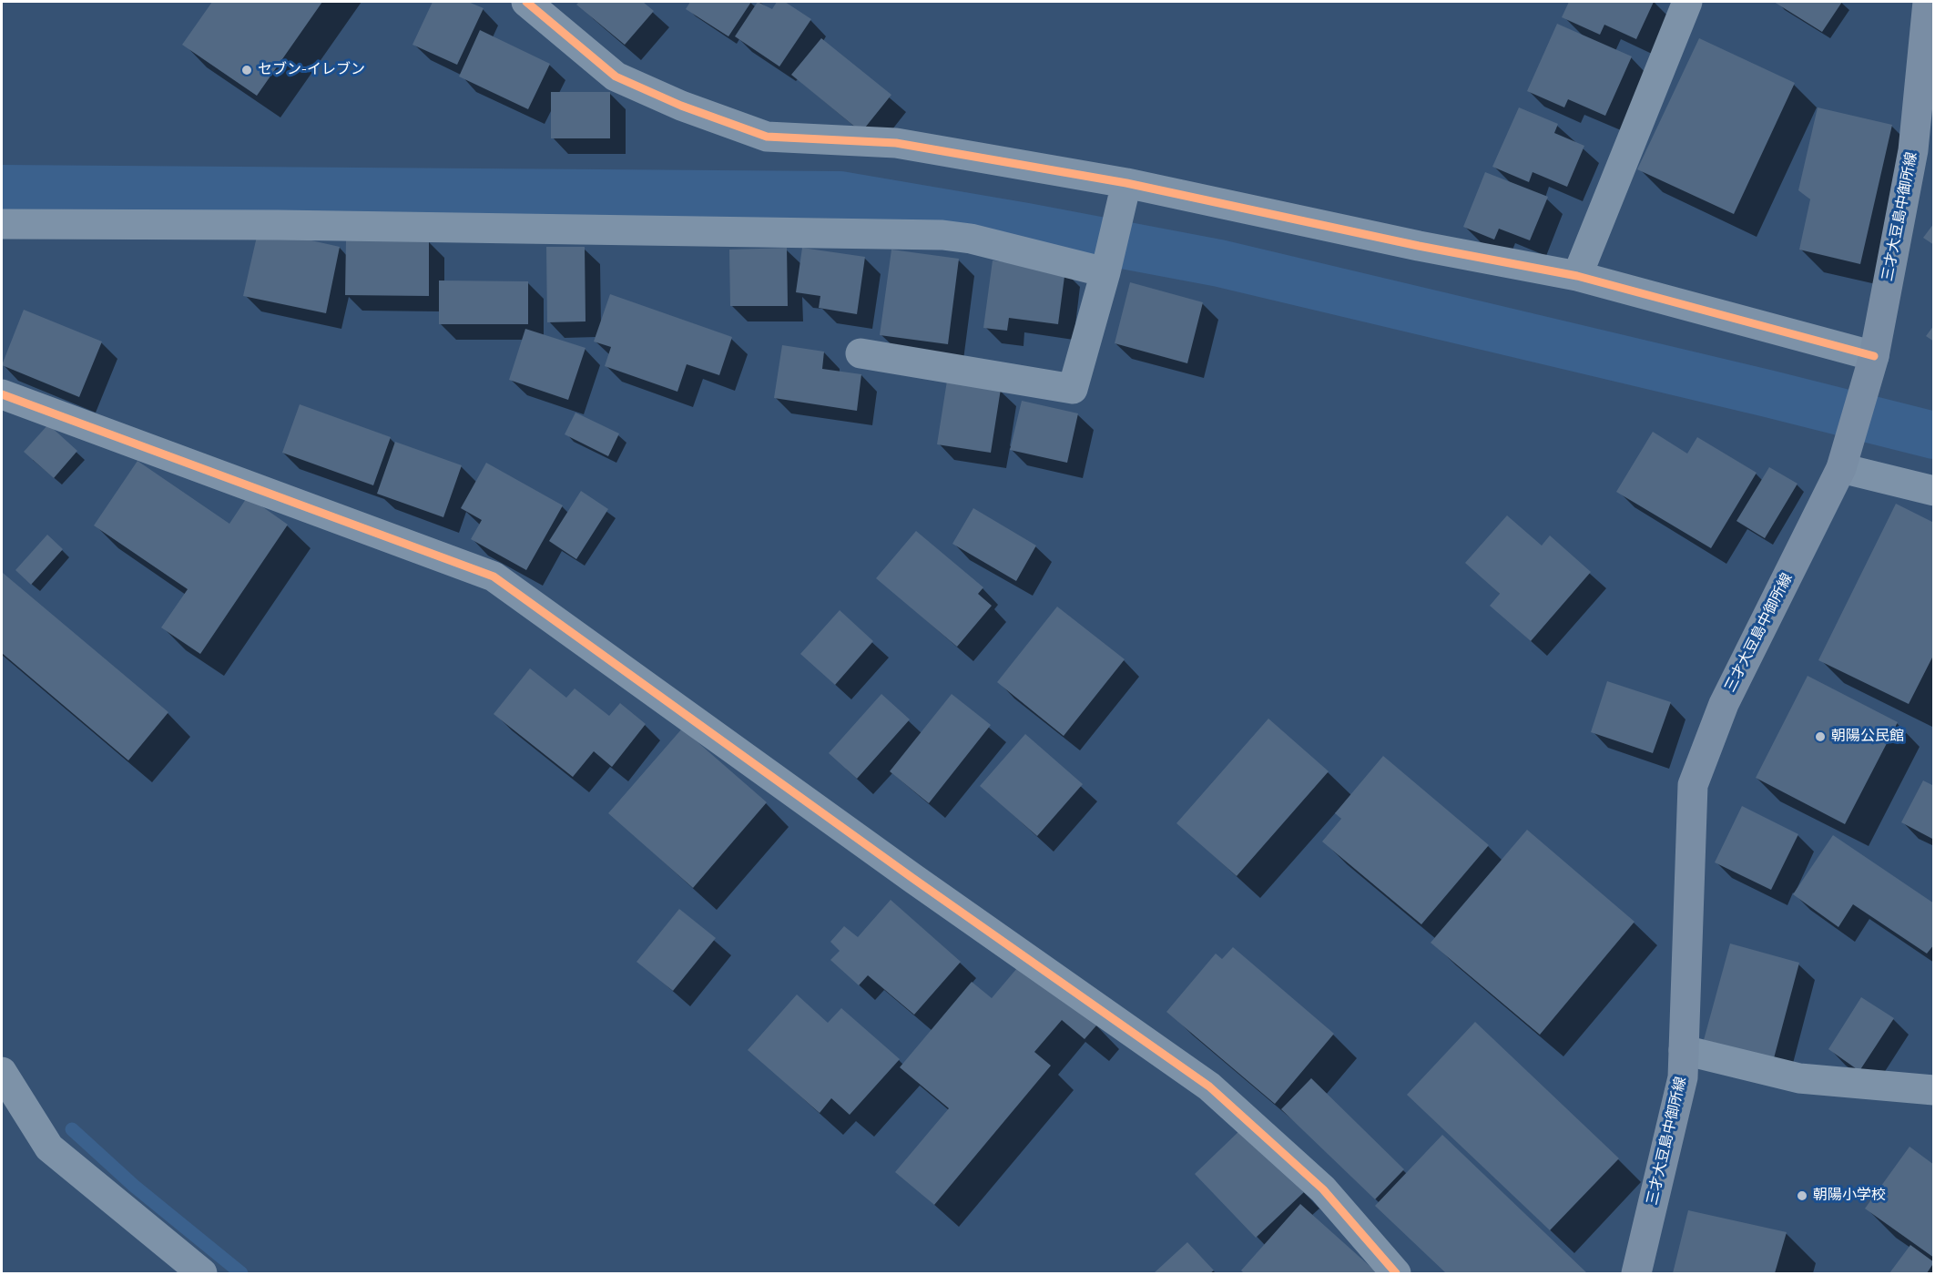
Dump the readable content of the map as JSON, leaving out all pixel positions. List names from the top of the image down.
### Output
{
  "streets": {
    "main road": ["三才大豆島中御所線"]
  },
  "places": ["セブン-イレブン", "朝陽公民館", "朝陽小学校"]
}
